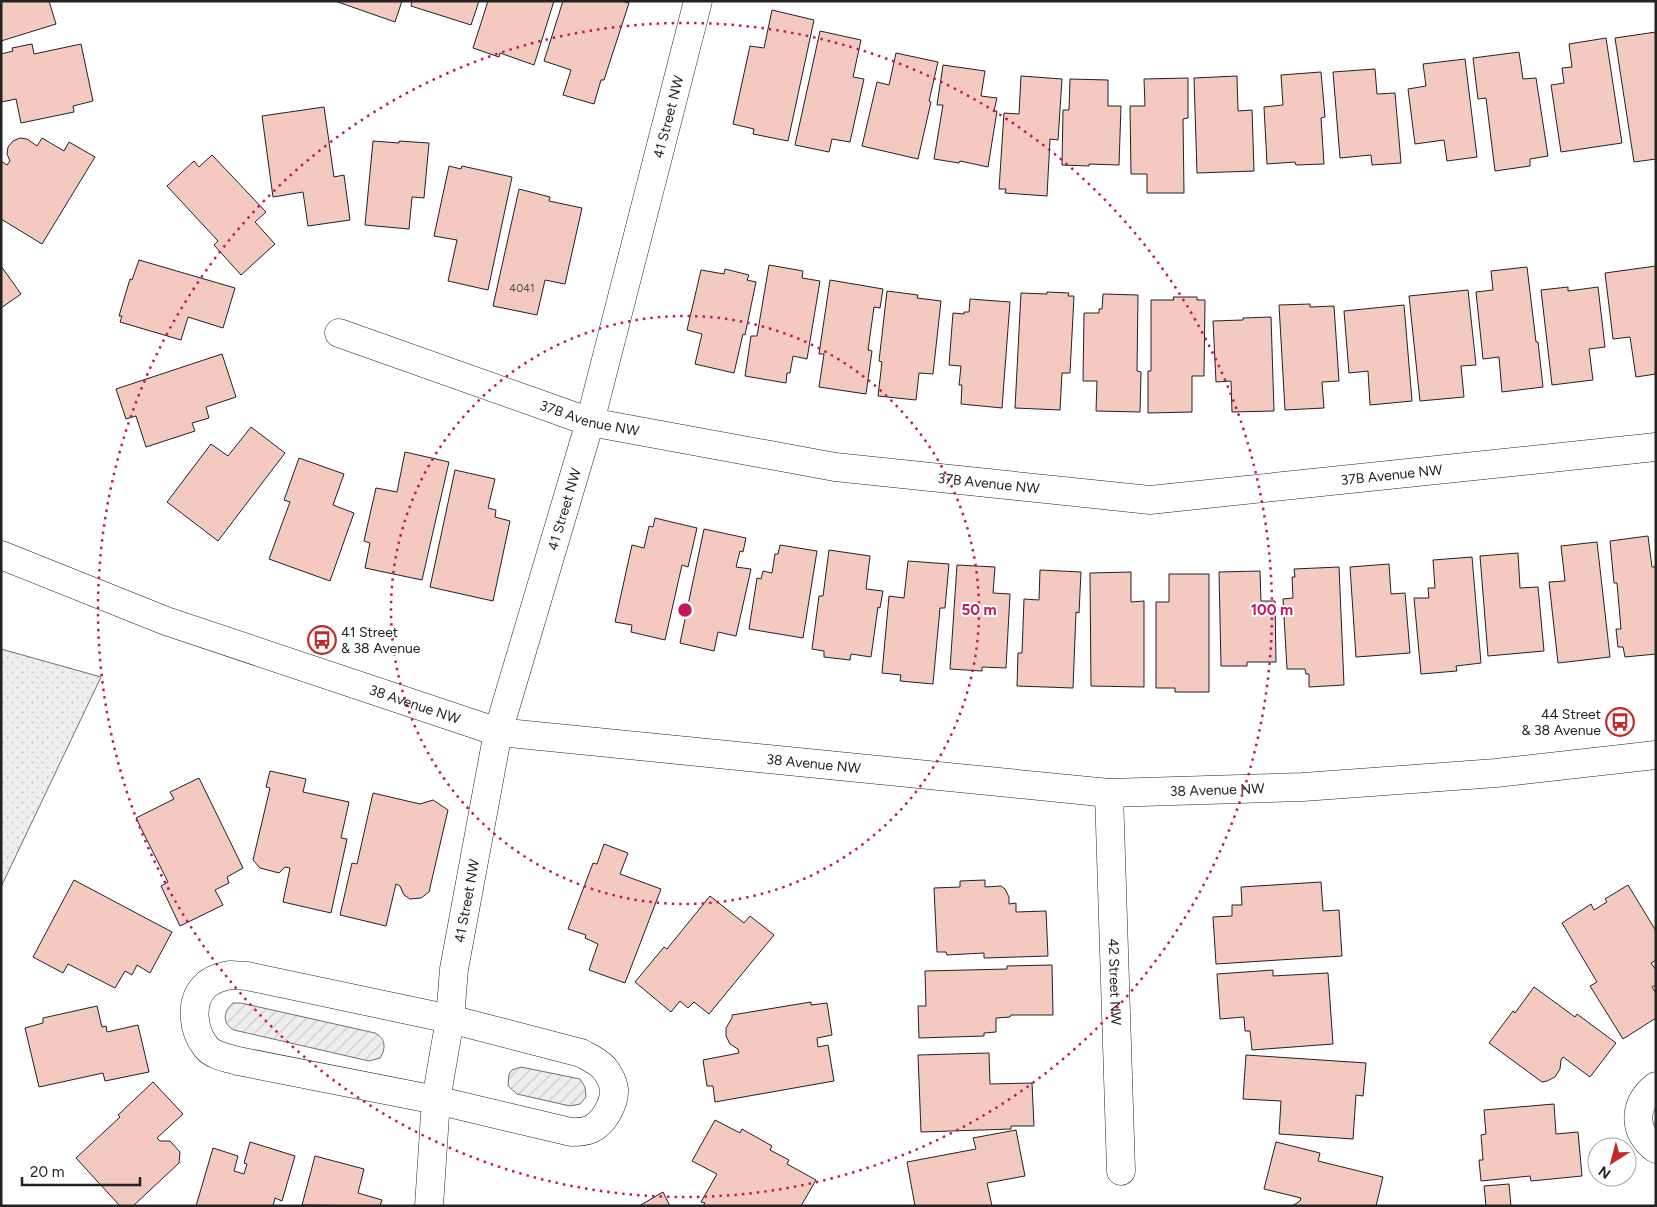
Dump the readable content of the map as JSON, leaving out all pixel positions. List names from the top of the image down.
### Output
{
  "streets": {
    "street": [
      "41 Street NW",
      "37B Avenue NW",
      "38 Avenue NW",
      "42 Street NW"
    ]
  },
  "crossings": [
    ["41 Street NW", "37B Avenue NW"],
    ["41 Street NW", "38 Avenue NW"],
    ["38 Avenue NW", "42 Street NW"]
  ],
  "places": {
    "bus stop": ["41 Street & 38 Avenue", "44 Street & 38 Avenue"]
  },
  "house_numbers": ["4041"],
  "scale_bar": "20 m",
  "north": "bottom left",
  "rings": ["50 m", "100 m"]
}
